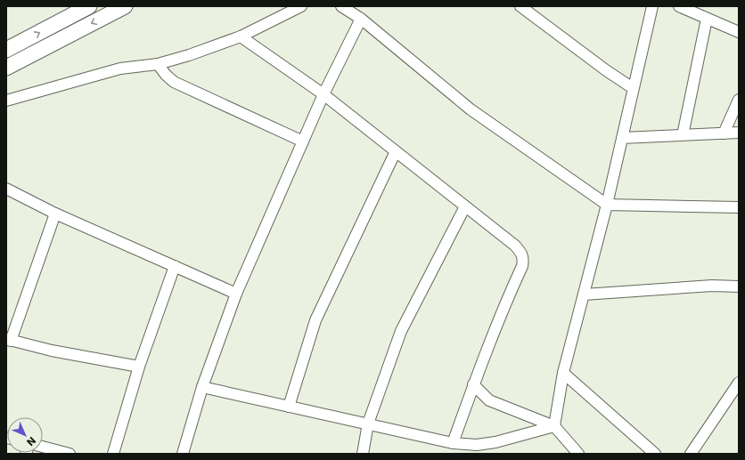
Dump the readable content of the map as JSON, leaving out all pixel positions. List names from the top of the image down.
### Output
{
  "north": "bottom right"
}
